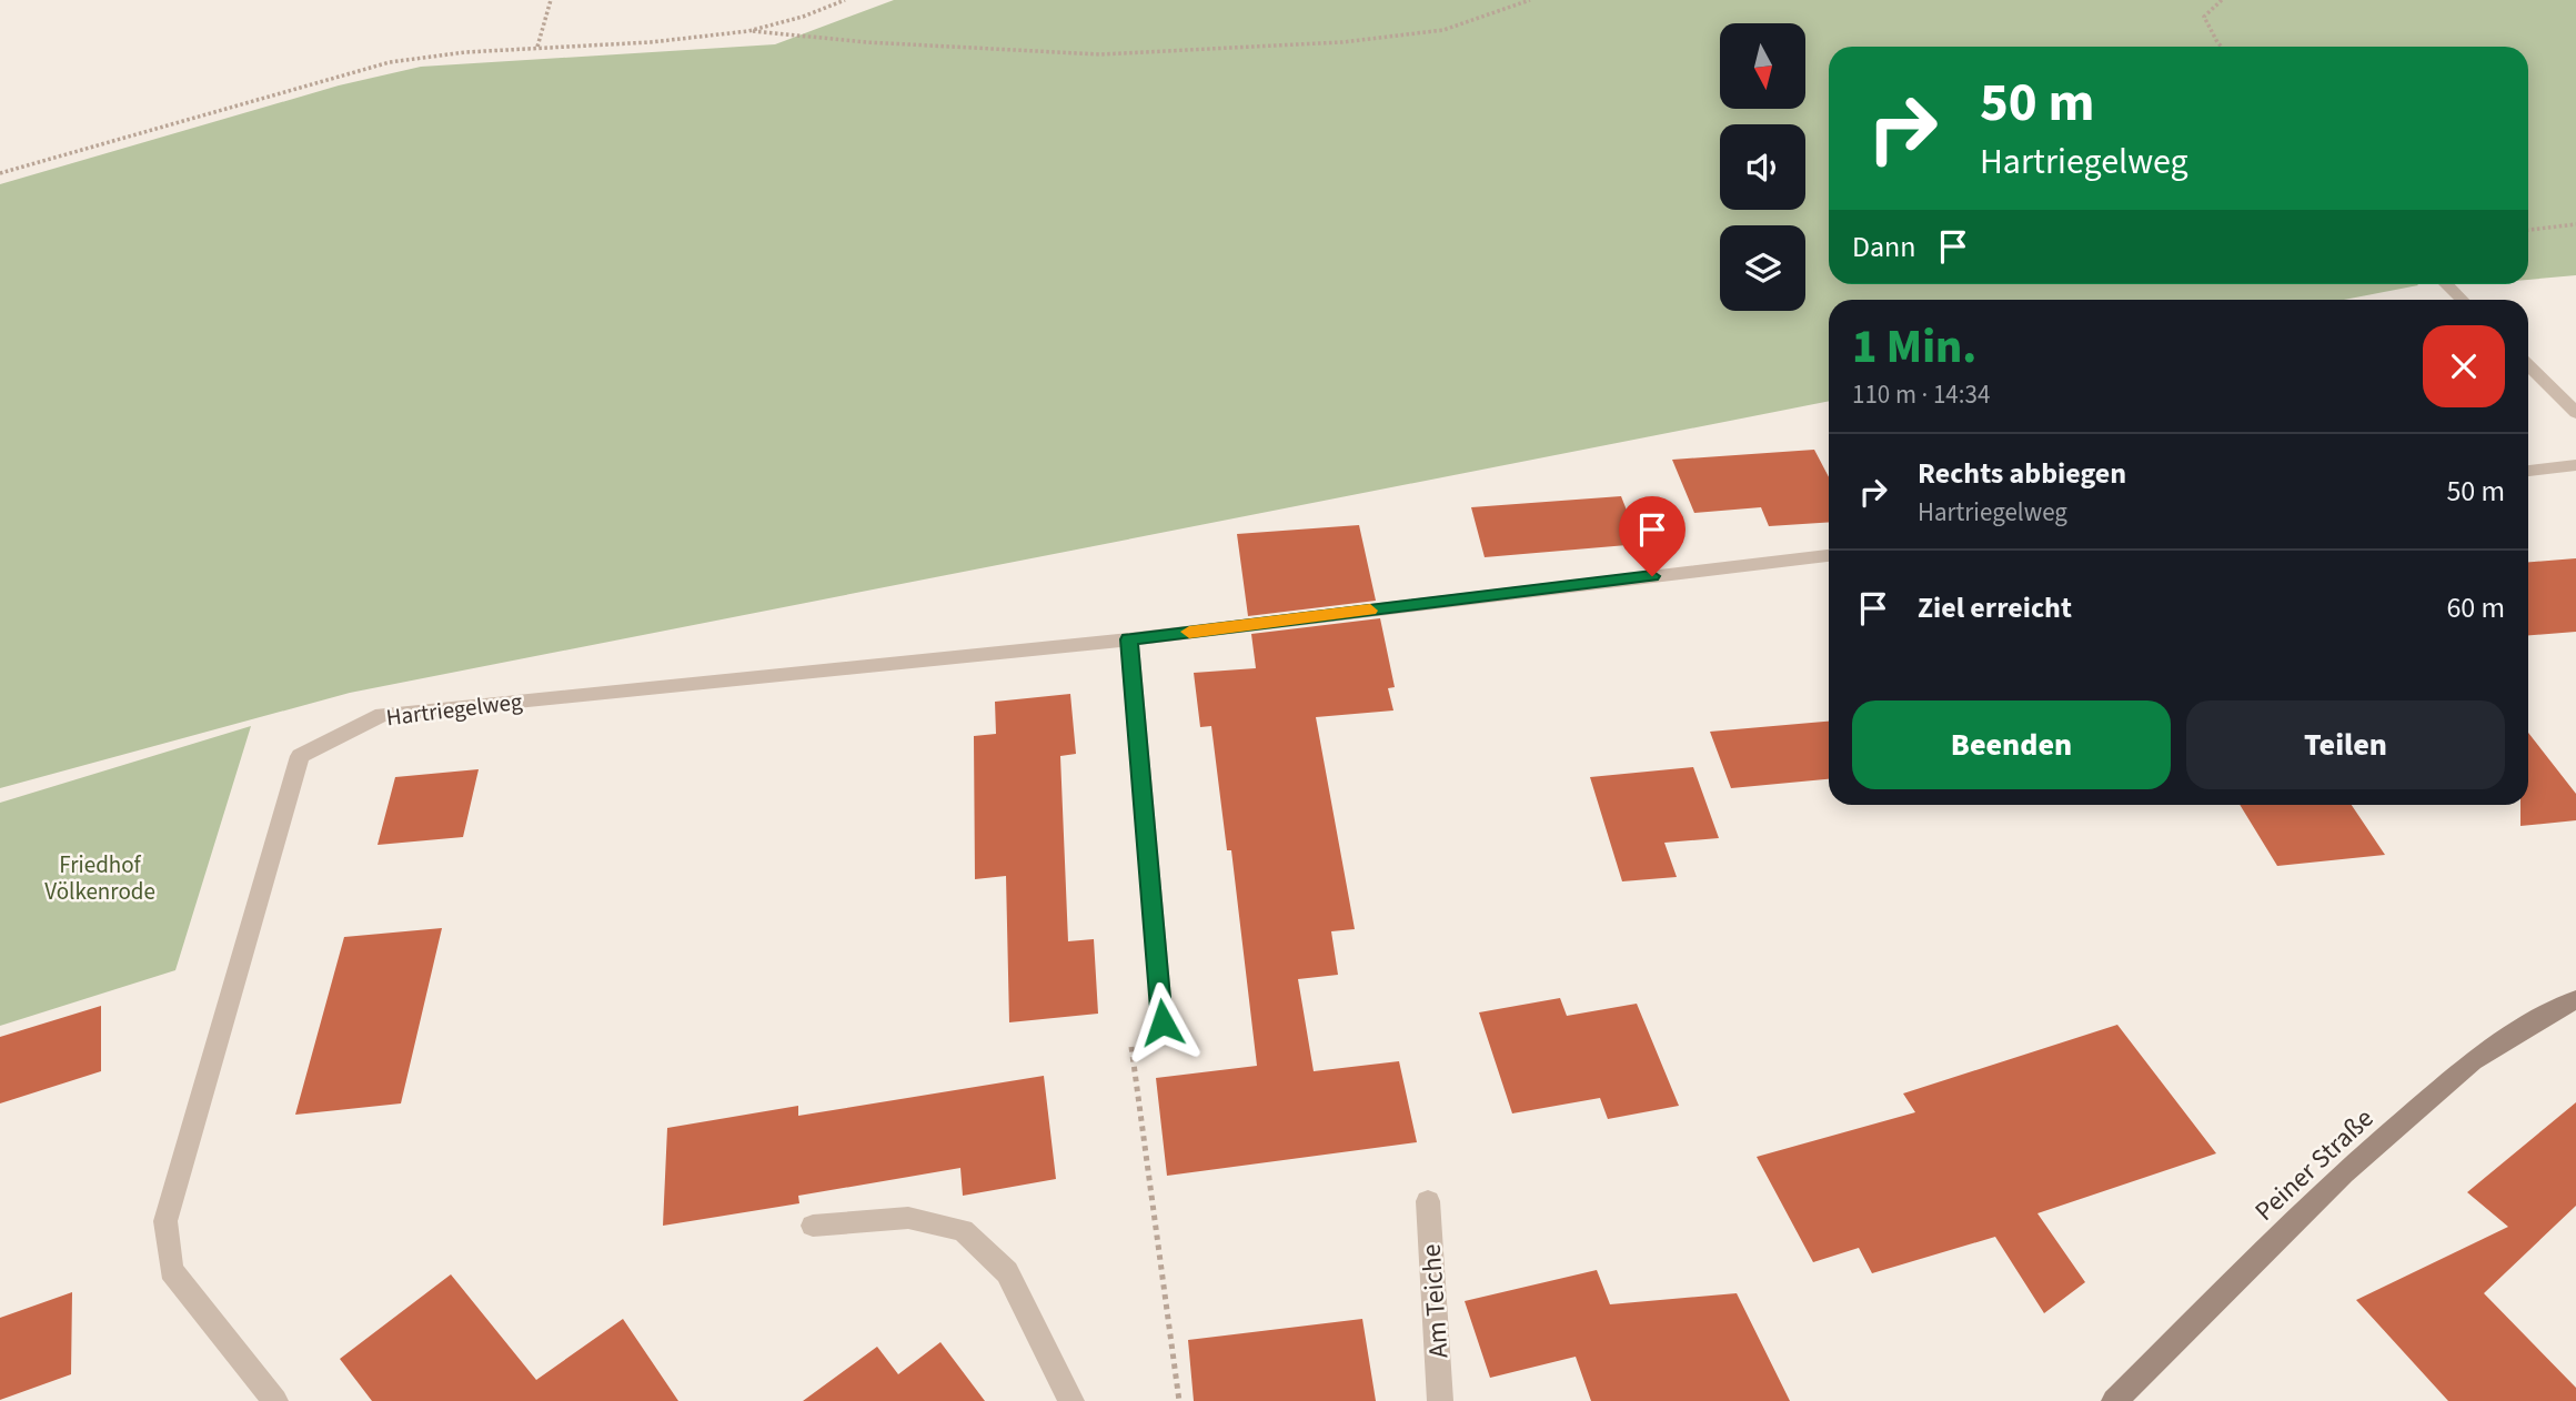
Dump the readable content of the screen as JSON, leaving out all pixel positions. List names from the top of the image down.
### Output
{
  "streets": {
    "main road": ["Peiner Straße"],
    "street": ["Hartriegelweg", "Am Teiche"]
  },
  "parks": ["Friedhof Völkenrode"],
  "north": "bottom",
  "page": {
    "turn": ["50 m", "Hartriegelweg"],
    "then": "Dann",
    "heading": ["1 Min.", "110 m · 14:34"],
    "list": [
      {
        "name": "Rechts abbiegen",
        "note": "Hartriegelweg",
        "value": "50 m"
      },
      {
        "name": "Ziel erreicht",
        "value": "60 m"
      }
    ],
    "buttons": ["Beenden", "Teilen"]
  }
}
